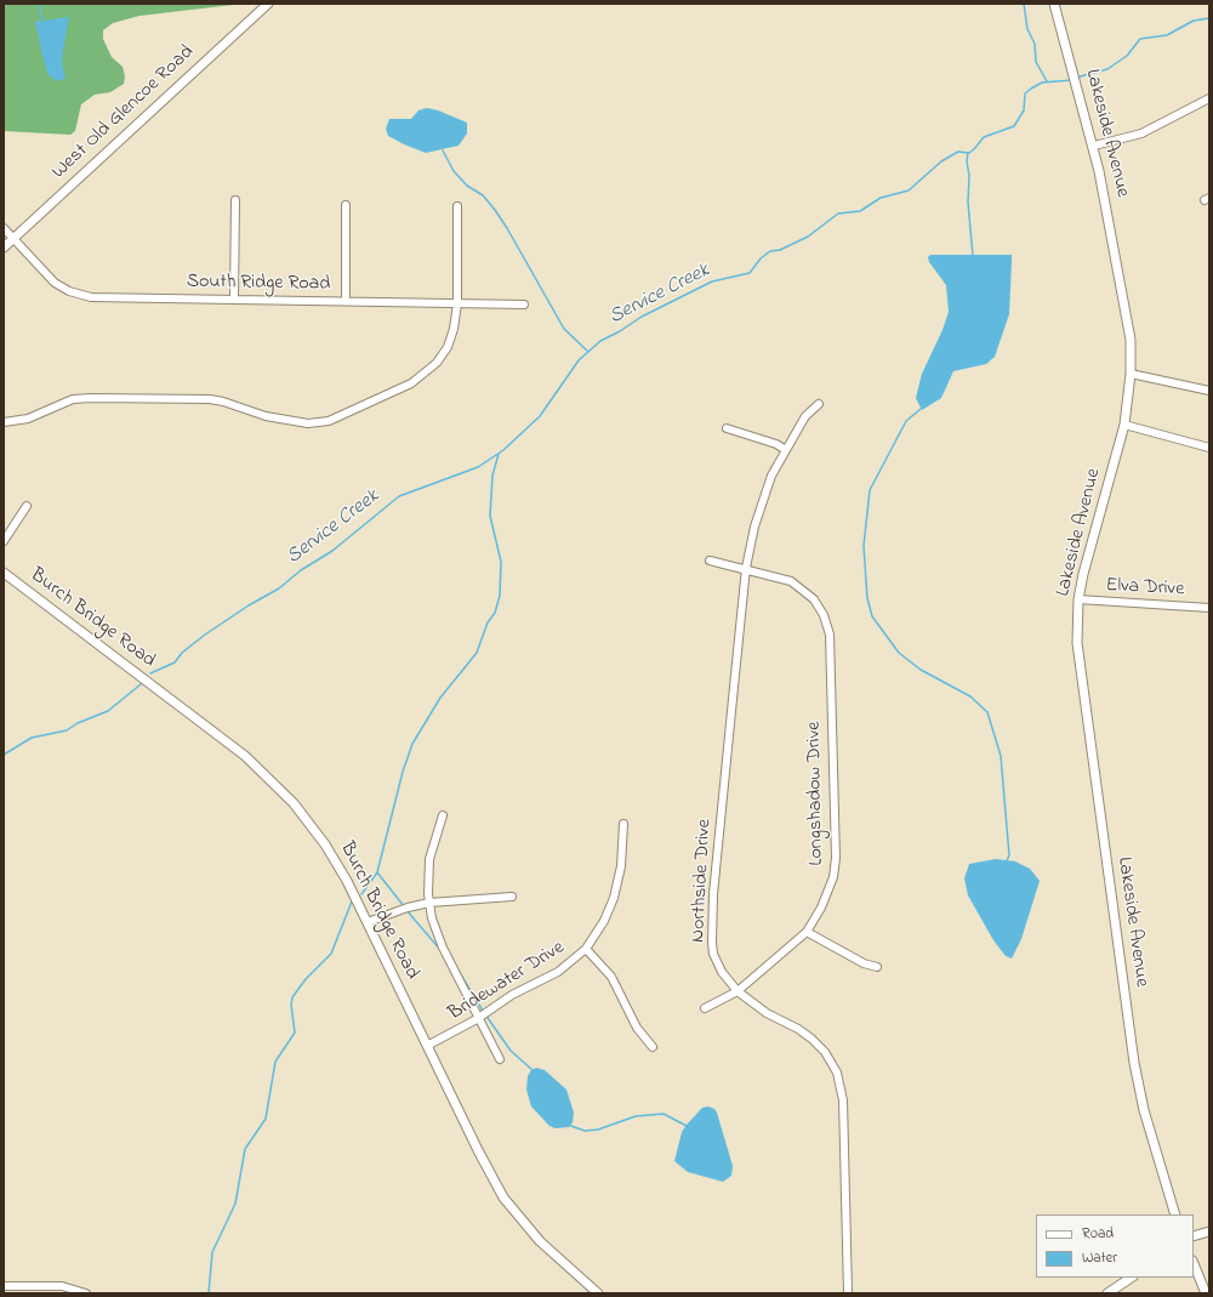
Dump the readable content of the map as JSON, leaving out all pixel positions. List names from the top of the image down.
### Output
{
  "streets": {
    "street": [
      "West Old Glencoe Road",
      "Lakeside Avenue",
      "South Ridge Road",
      "Elva Drive",
      "Burch Bridge Road",
      "Longshadow Drive",
      "Northside Drive",
      "Bridewater Drive"
    ]
  },
  "crossings": [
    ["West Old Glencoe Road", "South Ridge Road"],
    ["Lakeside Avenue", "Elva Drive"],
    ["Burch Bridge Road", "Bridewater Drive"],
    ["Longshadow Drive", "Northside Drive"]
  ],
  "water": ["Service Creek"],
  "legend": ["Road", "Water"]
}
